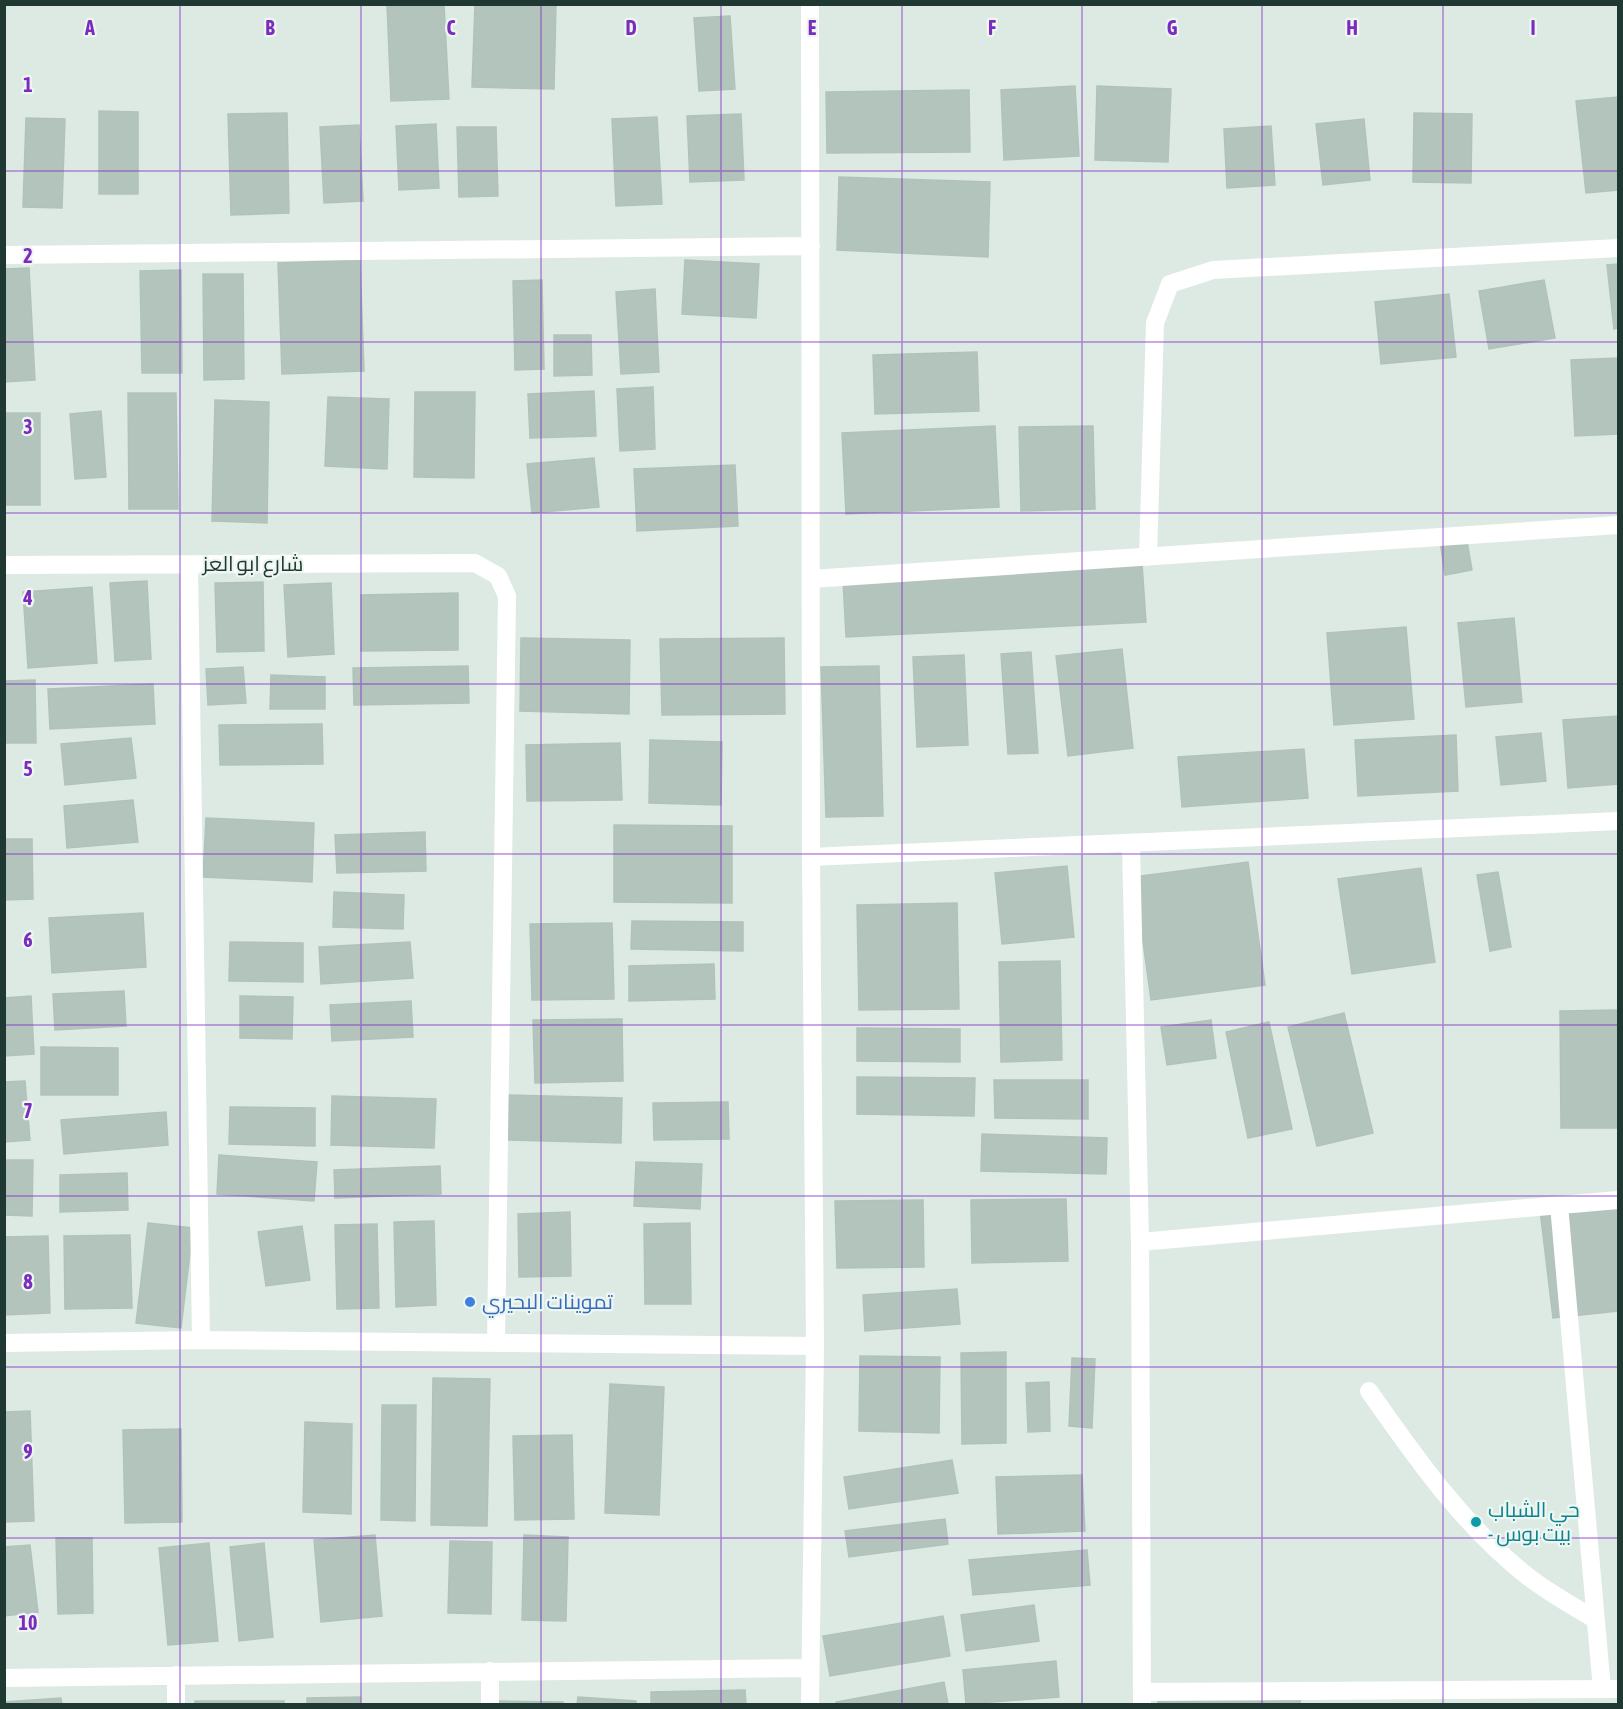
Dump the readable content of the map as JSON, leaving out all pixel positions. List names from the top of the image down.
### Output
{
  "streets": {
    "street": ["شارع ابو العز"]
  },
  "places": ["تموينات البحيري", "حي الشباب - بيت بوس"],
  "grid": {
    "columns": [
      "A",
      "B",
      "C",
      "D",
      "E",
      "F",
      "G",
      "H",
      "I"
    ],
    "rows": [
      "1",
      "2",
      "3",
      "4",
      "5",
      "6",
      "7",
      "8",
      "9",
      "10"
    ]
  }
}
